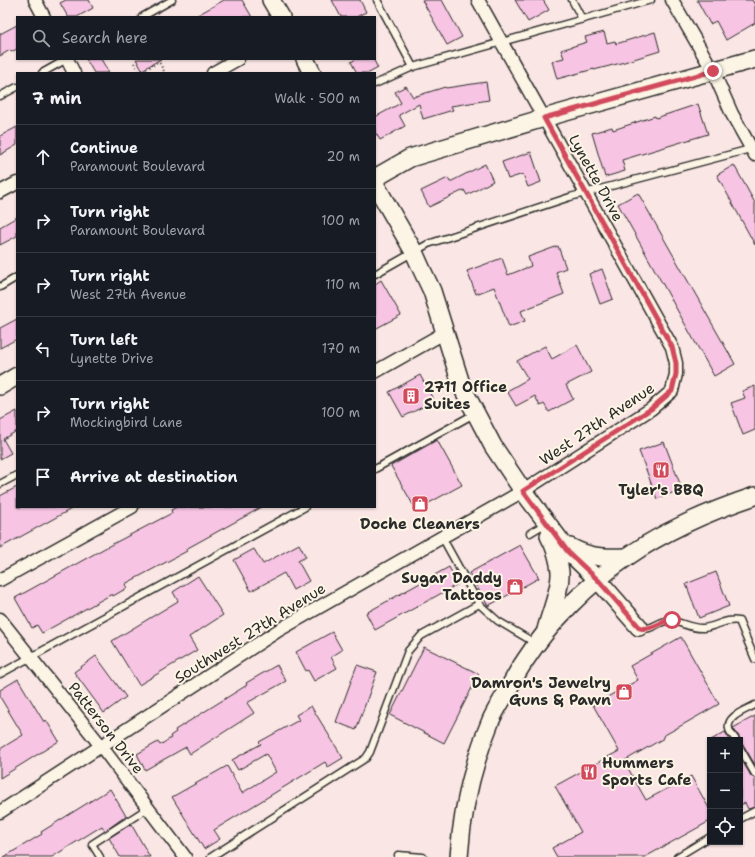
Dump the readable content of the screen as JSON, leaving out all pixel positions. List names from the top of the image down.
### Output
{
  "streets": {
    "street": [
      "Lynette Drive",
      "West 27th Avenue",
      "Southwest 27th Avenue",
      "Patterson Drive"
    ]
  },
  "crossings": [
    ["Lynette Drive", "West 27th Avenue"],
    ["West 27th Avenue", "Southwest 27th Avenue"],
    ["Southwest 27th Avenue", "Patterson Drive"]
  ],
  "places": {
    "building": ["2711 Office Suites"],
    "restaurant": ["Tyler's BBQ", "Hummers Sports Cafe"],
    "shop": ["Doche Cleaners", "Sugar Daddy Tattoos", "Damron's Jewelry Guns & Pawn"]
  },
  "page": {
    "search": "Search here",
    "heading": ["7 min", "Walk · 500 m"],
    "list": [
      ["Continue", "Paramount Boulevard", "20 m"],
      ["Turn right", "Paramount Boulevard", "100 m"],
      ["Turn right", "West 27th Avenue", "110 m"],
      ["Turn left", "Lynette Drive", "170 m"],
      ["Turn right", "Mockingbird Lane", "100 m"],
      "Arrive at destination"
    ],
    "map_buttons": ["+", "−"]
  }
}
